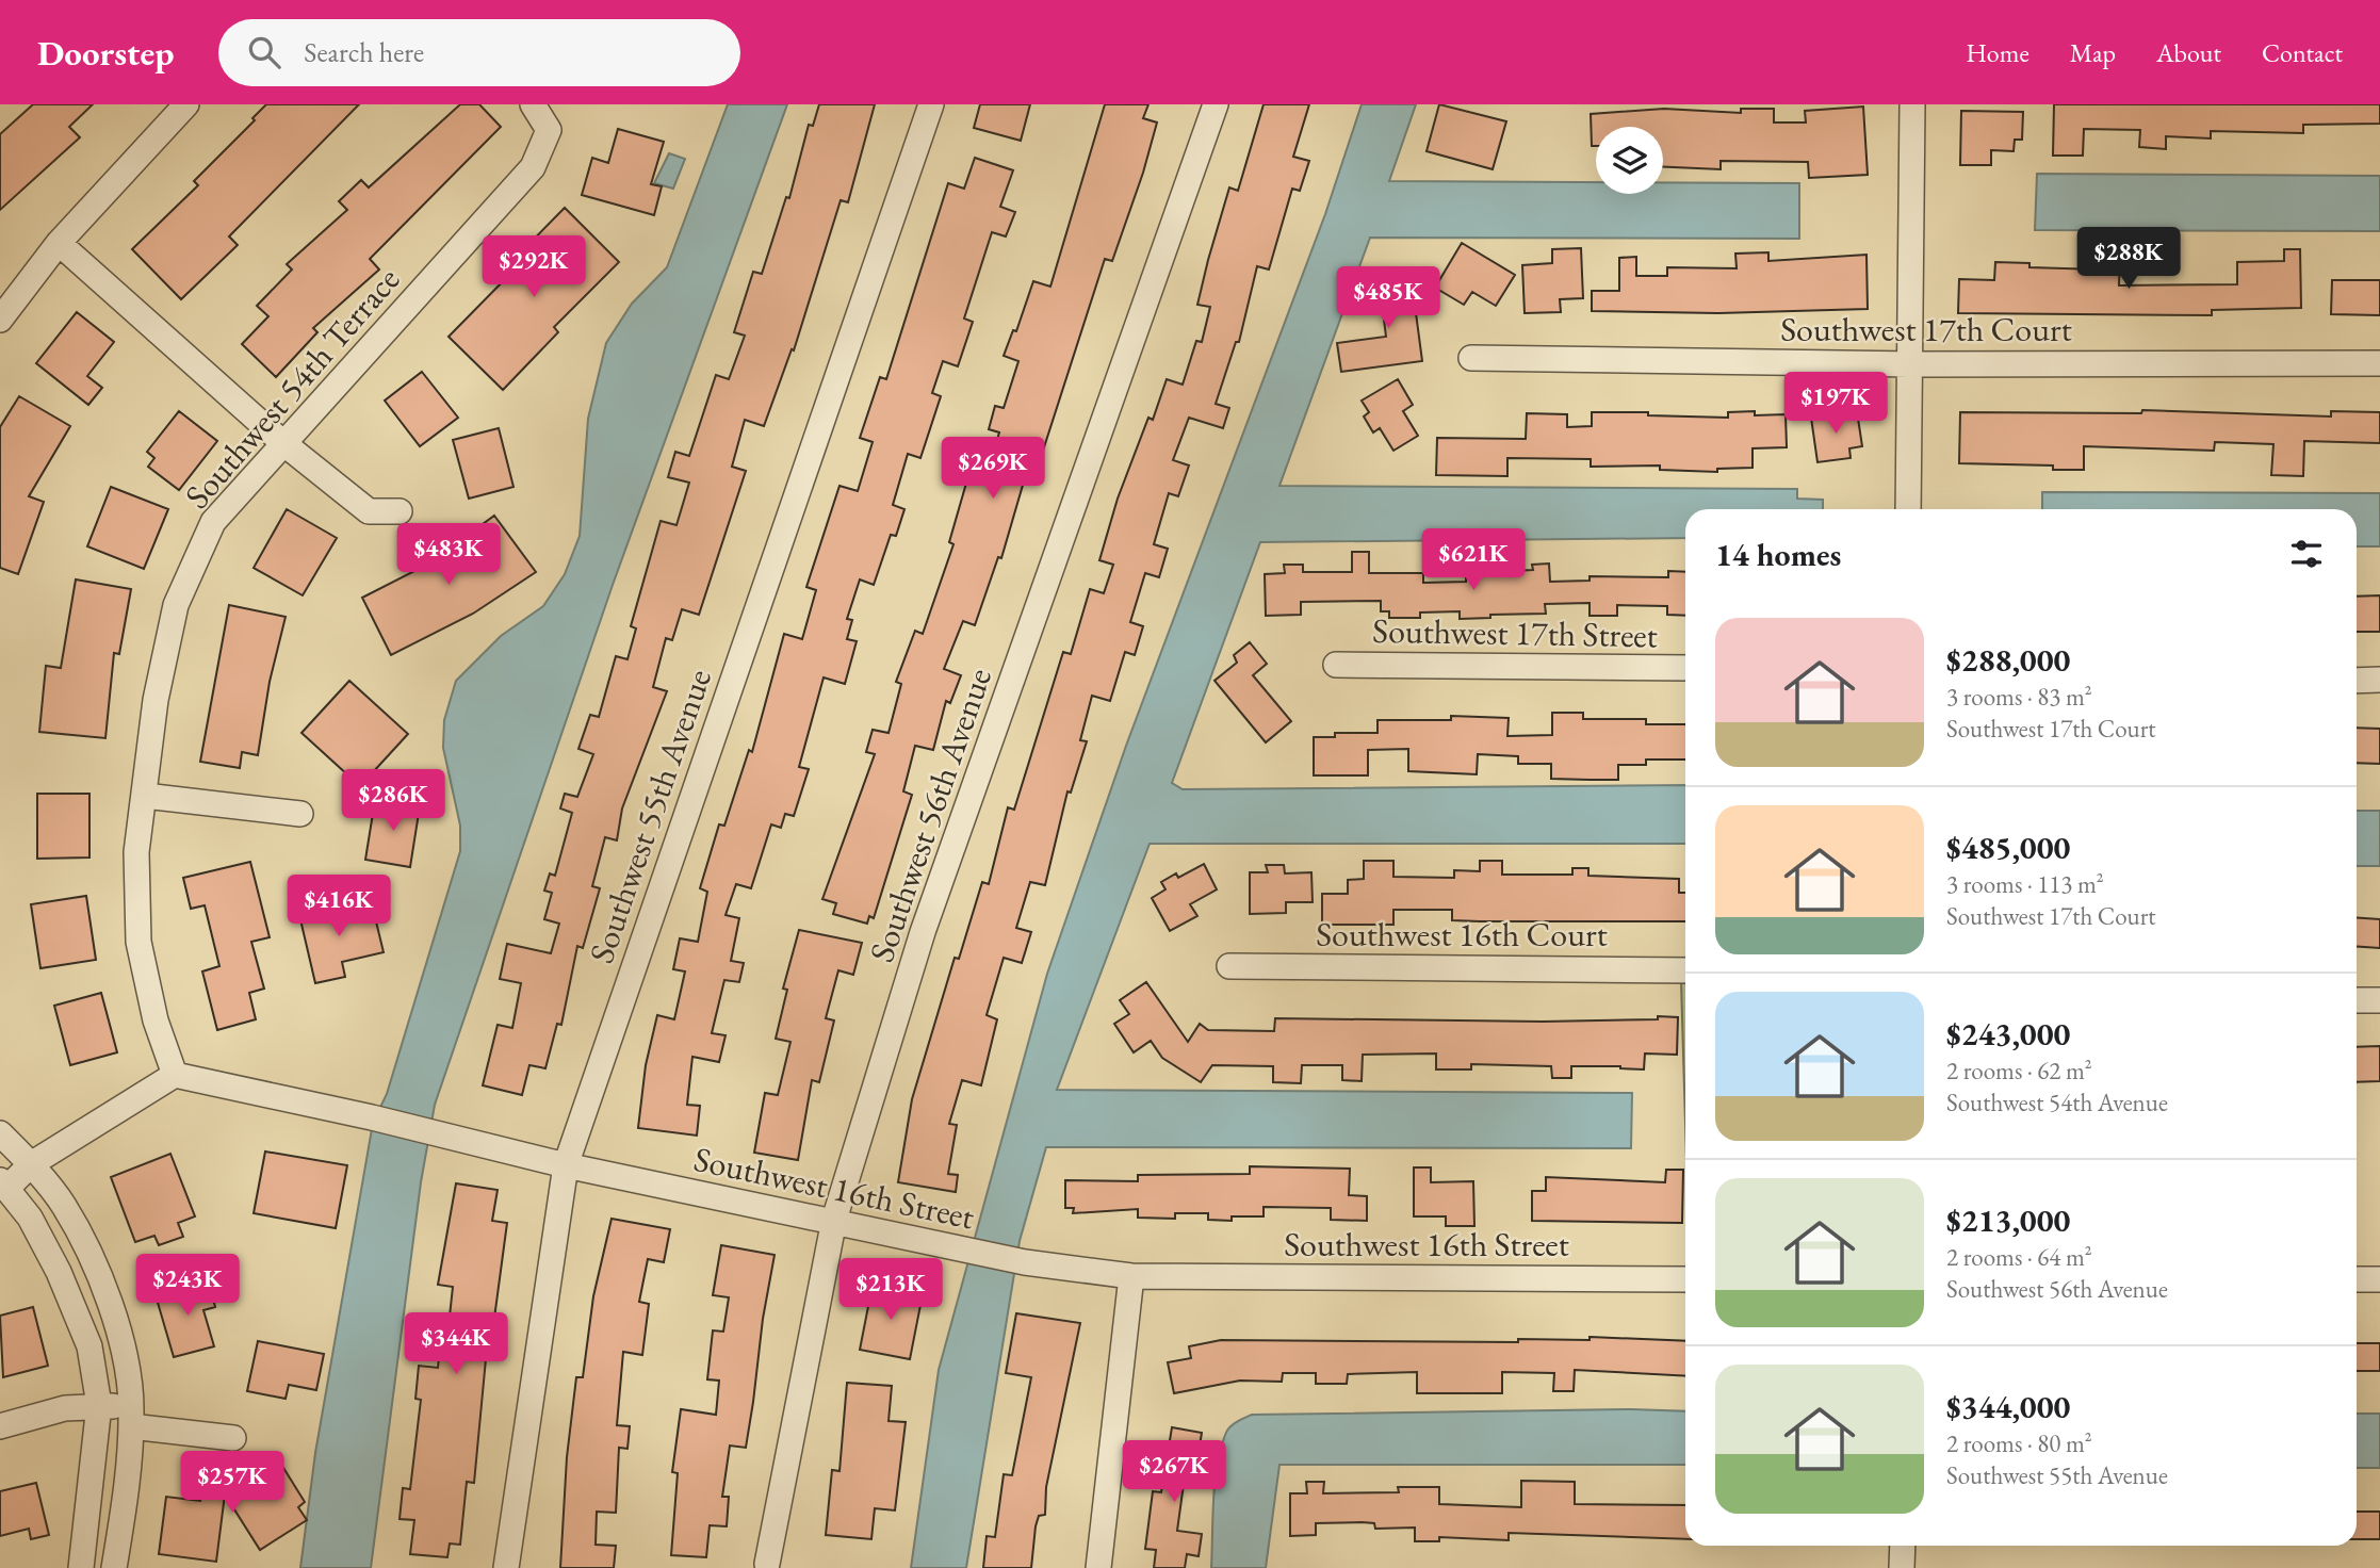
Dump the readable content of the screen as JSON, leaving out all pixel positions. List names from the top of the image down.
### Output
{
  "streets": {
    "street": [
      "Southwest 17th Court",
      "Southwest 54th Terrace",
      "Southwest 17th Street",
      "Southwest 56th Avenue",
      "Southwest 55th Avenue",
      "Southwest 16th Court",
      "Southwest 16th Street"
    ]
  },
  "crossings": [
    ["Southwest 54th Terrace", "Southwest 16th Street"],
    ["Southwest 56th Avenue", "Southwest 16th Street"],
    ["Southwest 55th Avenue", "Southwest 16th Street"]
  ],
  "page": {
    "header": "Doorstep",
    "search": "Search here",
    "nav": [
      "Home",
      "Map",
      "About",
      "Contact"
    ],
    "price": [
      "$288K",
      "$292K",
      "$485K",
      "$197K",
      "$269K",
      "$483K",
      "$621K",
      "$286K",
      "$416K",
      "$243K",
      "$213K",
      "$344K",
      "$267K",
      "$257K"
    ],
    "heading": "14 homes",
    "list": [
      {
        "name": "$288,000",
        "note": "3 rooms · 83 m² · Southwest 17th Court"
      },
      {
        "name": "$485,000",
        "note": "3 rooms · 113 m² · Southwest 17th Court"
      },
      {
        "name": "$243,000",
        "note": "2 rooms · 62 m² · Southwest 54th Avenue"
      },
      {
        "name": "$213,000",
        "note": "2 rooms · 64 m² · Southwest 56th Avenue"
      },
      {
        "name": "$344,000",
        "note": "2 rooms · 80 m² · Southwest 55th Avenue"
      }
    ]
  }
}
